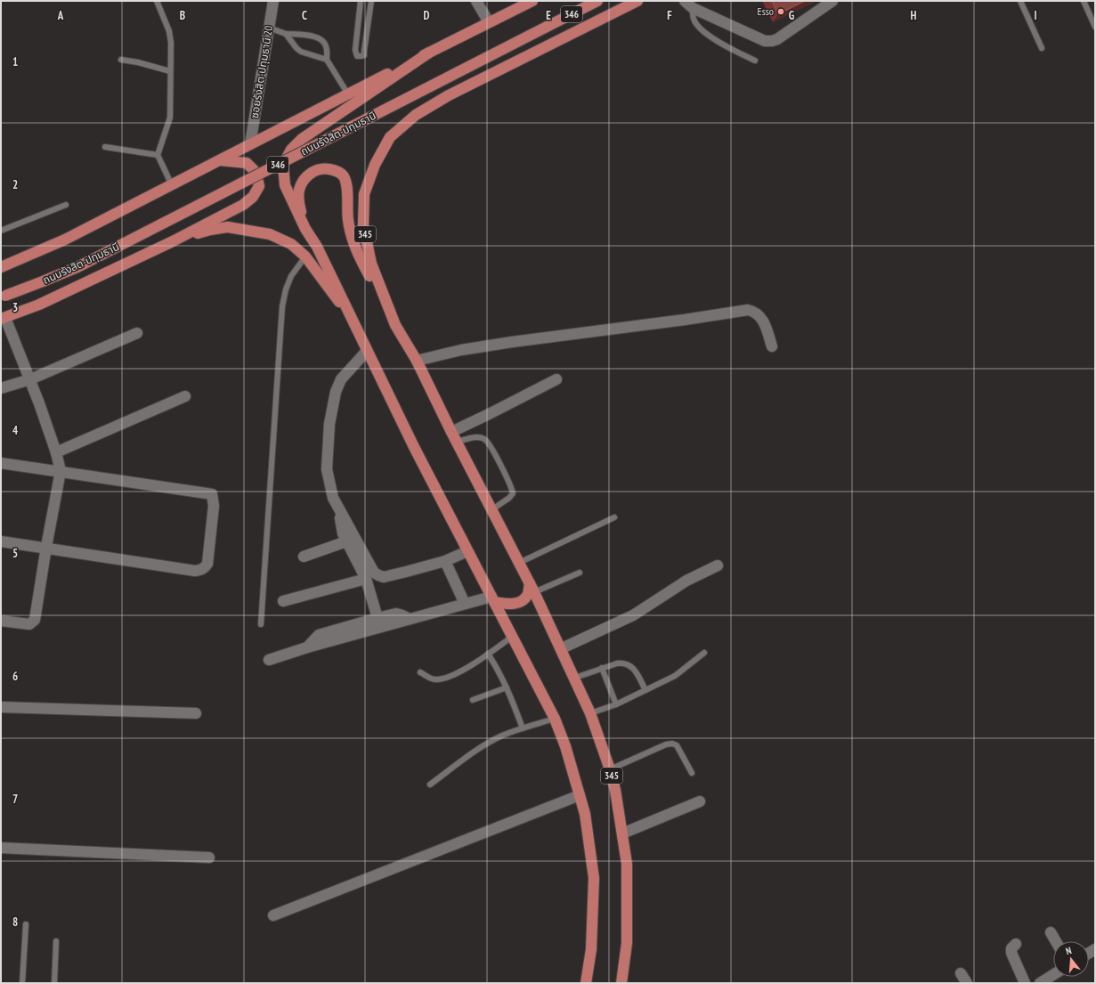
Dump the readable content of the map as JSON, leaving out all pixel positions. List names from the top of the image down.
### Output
{
  "streets": {
    "main road": ["346", "ถนนรังสิต-ปทุมธานี", "345"],
    "street": ["ซอยรังสิต-ปทุมธานี 20"]
  },
  "places": ["Esso"],
  "north": "top",
  "grid": {
    "columns": [
      "A",
      "B",
      "C",
      "D",
      "E",
      "F",
      "G",
      "H",
      "I"
    ],
    "rows": [
      "1",
      "2",
      "3",
      "4",
      "5",
      "6",
      "7",
      "8"
    ]
  }
}
